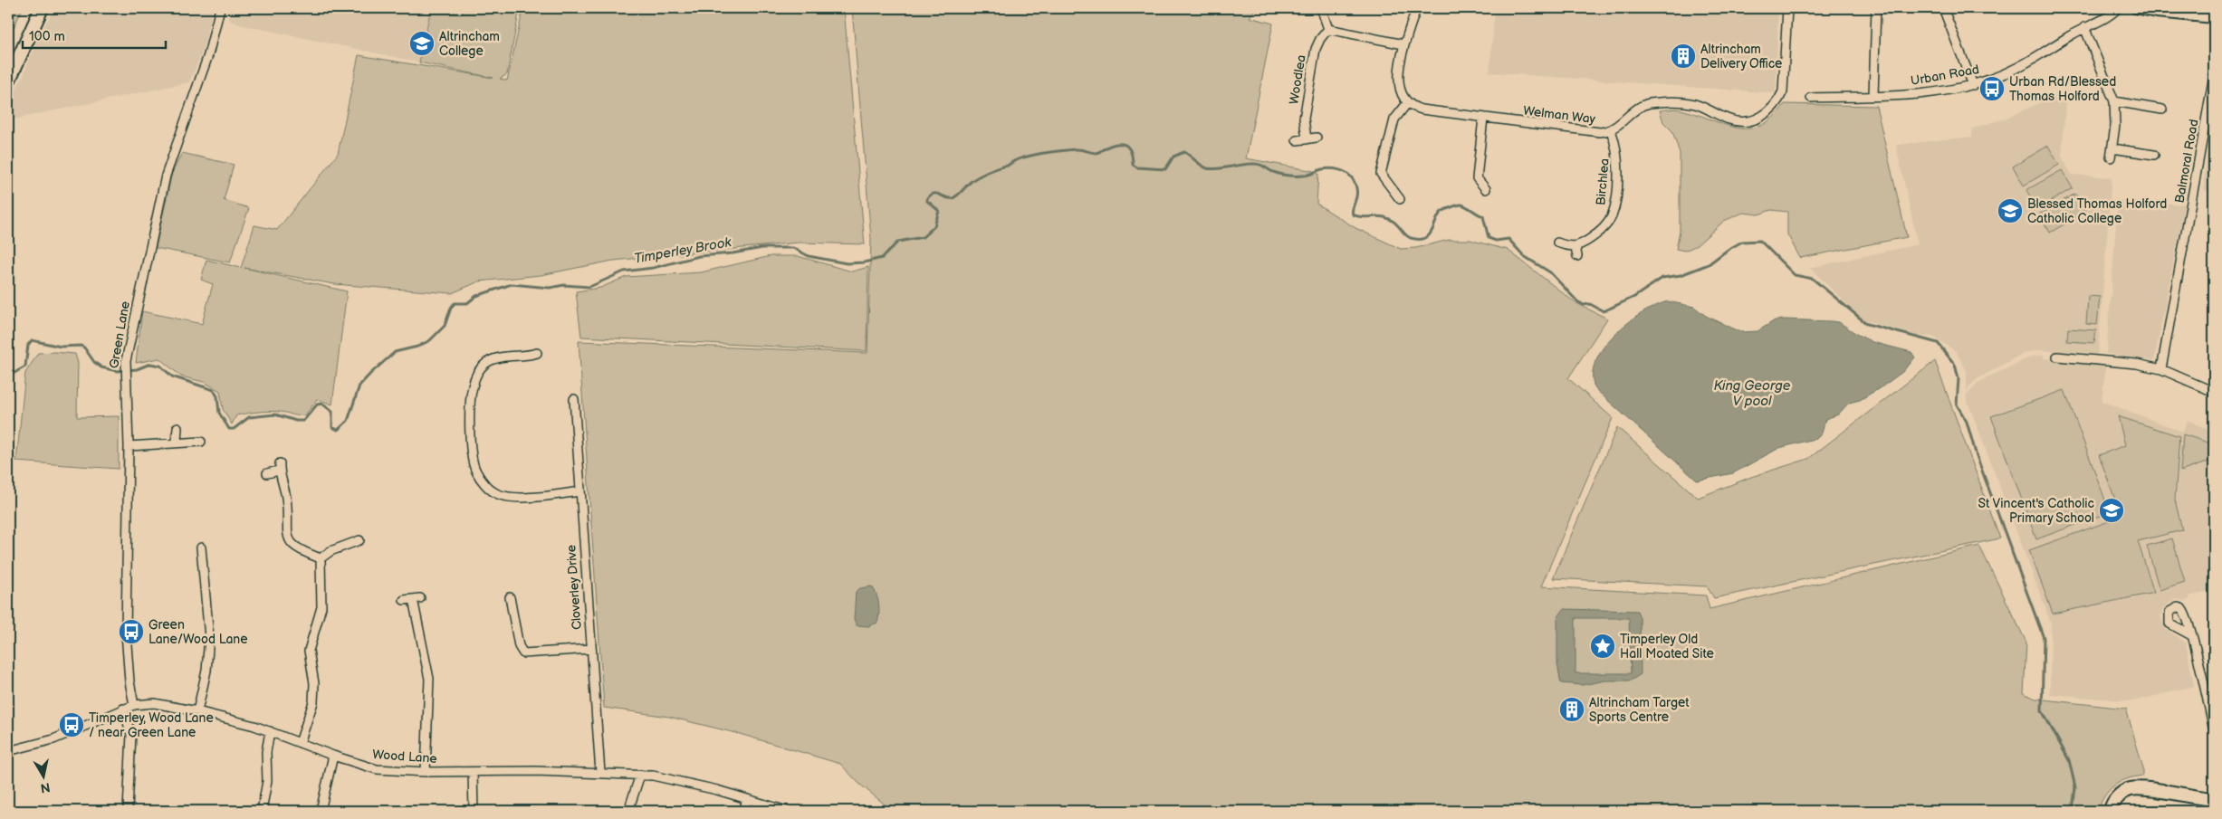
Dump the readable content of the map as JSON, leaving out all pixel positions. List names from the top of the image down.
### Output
{
  "streets": {
    "street": [
      "Urban Road",
      "Woodlea",
      "Welman Way",
      "Balmoral Road",
      "Birchlea",
      "Green Lane",
      "Cloverley Drive",
      "Wood Lane"
    ]
  },
  "crossings": [
    ["Welman Way", "Birchlea"],
    ["Green Lane", "Wood Lane"],
    ["Cloverley Drive", "Wood Lane"]
  ],
  "water": ["Timperley Brook", "King George V pool"],
  "places": {
    "school or university": ["Altrincham College", "Blessed Thomas Holford Catholic College", "St Vincent's Catholic Primary School"],
    "building": ["Altrincham Delivery Office", "Altrincham Target Sports Centre"],
    "bus stop": ["Urban Rd/Blessed Thomas Holford", "Green Lane/Wood Lane", "Timperley, Wood Lane / near Green Lane"],
    "place": ["Timperley Old Hall Moated Site"]
  },
  "scale_bar": "100 m",
  "north": "bottom"
}
